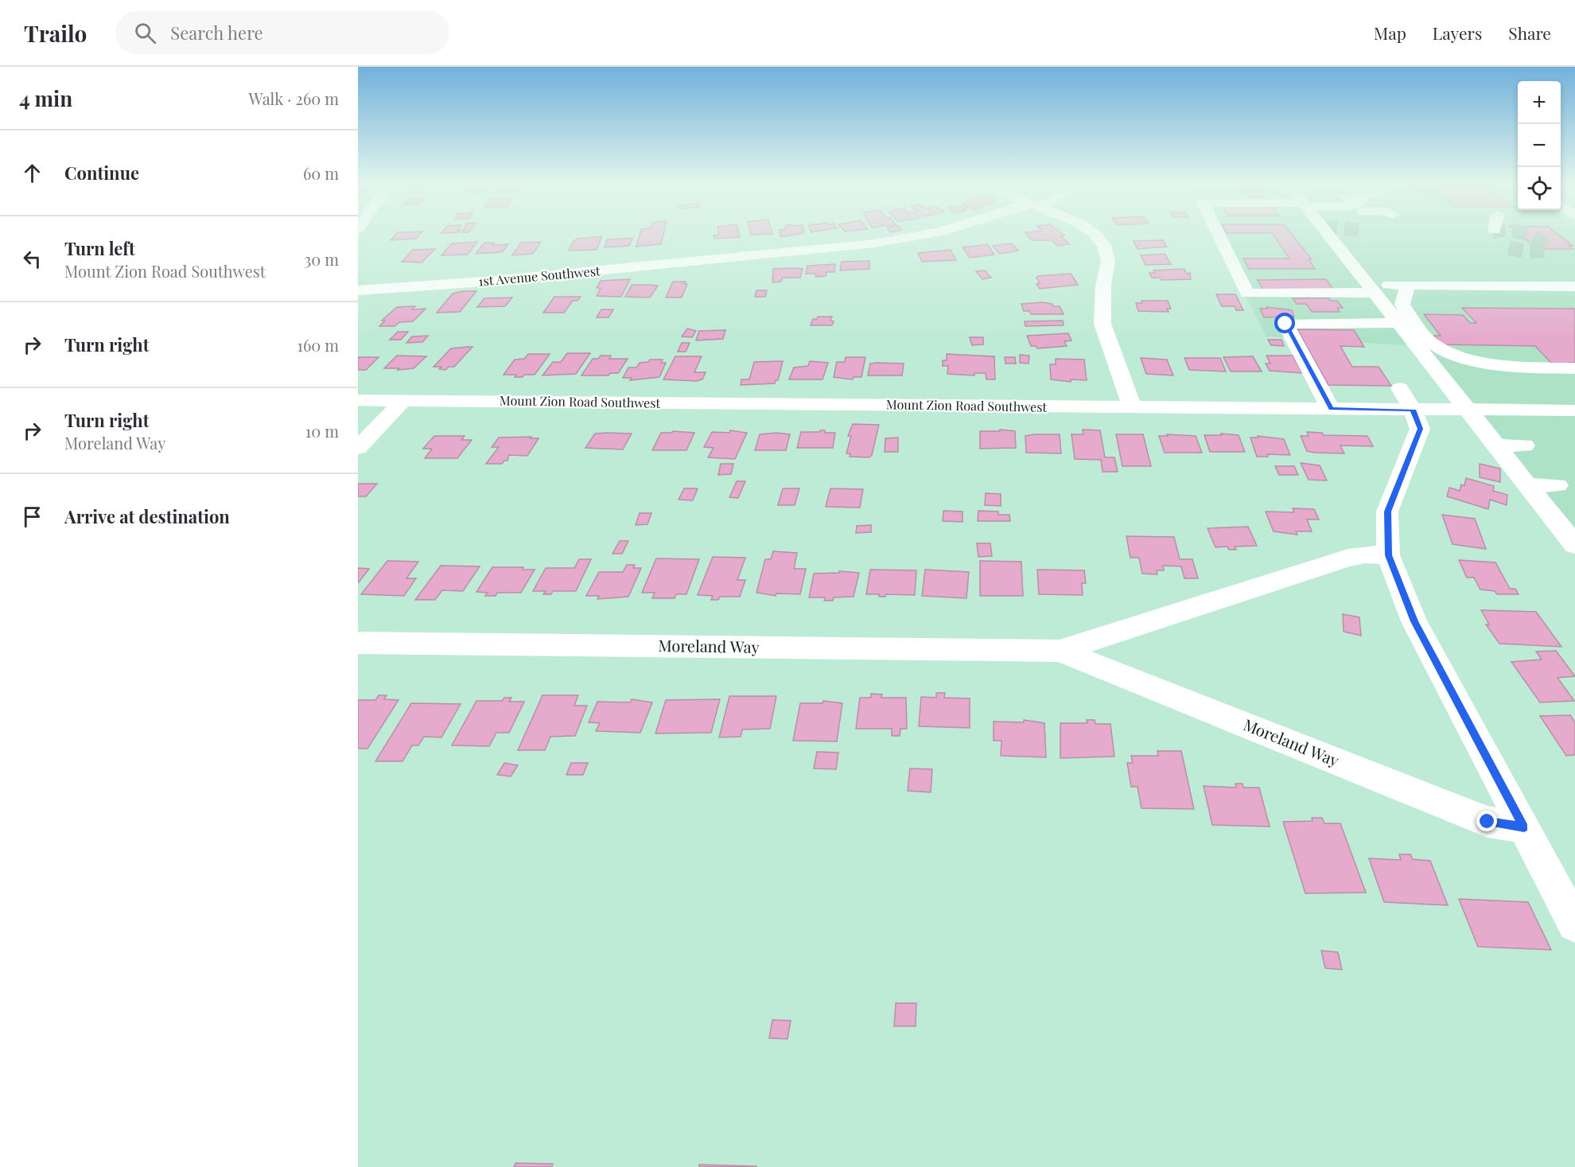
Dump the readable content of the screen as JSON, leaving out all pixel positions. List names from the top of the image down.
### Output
{
  "streets": {
    "main road": ["1st Avenue Southwest", "Mount Zion Road Southwest", "Moreland Way"]
  },
  "page": {
    "header": "Trailo",
    "search": "Search here",
    "nav": ["Map", "Layers", "Share"],
    "heading": ["4 min", "Walk · 260 m"],
    "map_buttons": ["+", "−"],
    "list": [
      ["Continue", "60 m"],
      ["Turn left", "Mount Zion Road Southwest", "30 m"],
      ["Turn right", "160 m"],
      ["Turn right", "Moreland Way", "10 m"],
      "Arrive at destination"
    ]
  }
}
